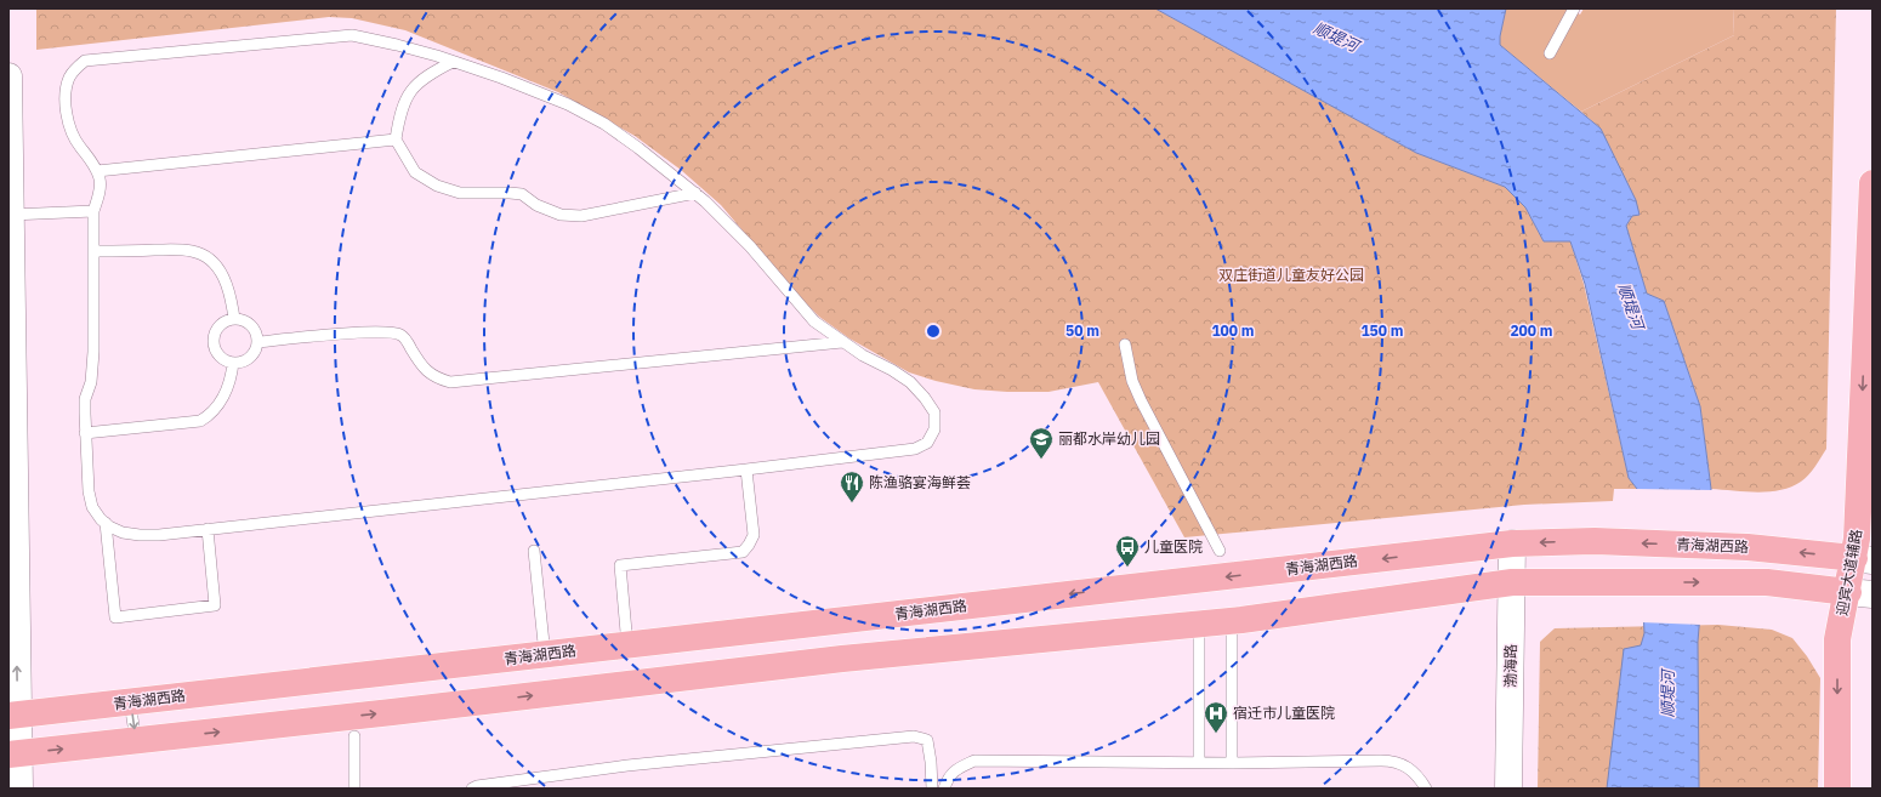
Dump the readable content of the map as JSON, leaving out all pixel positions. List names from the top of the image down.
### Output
{
  "streets": {
    "main road": ["青海湖西路", "迎宾大道辅路"],
    "street": ["渤海路"]
  },
  "crossings": [
    ["青海湖西路", "迎宾大道辅路"],
    ["青海湖西路", "渤海路"]
  ],
  "one_way": ["迎宾大道辅路"],
  "water": ["顺堤河"],
  "parks": ["双庄街道儿童友好公园"],
  "places": {
    "school or university": ["丽都水岸幼儿园"],
    "restaurant": ["陈渔骆宴海鲜荟"],
    "bus stop": ["儿童医院"],
    "hospital": ["宿迁市儿童医院"]
  },
  "rings": [
    "50 m",
    "100 m",
    "150 m",
    "200 m"
  ]
}
